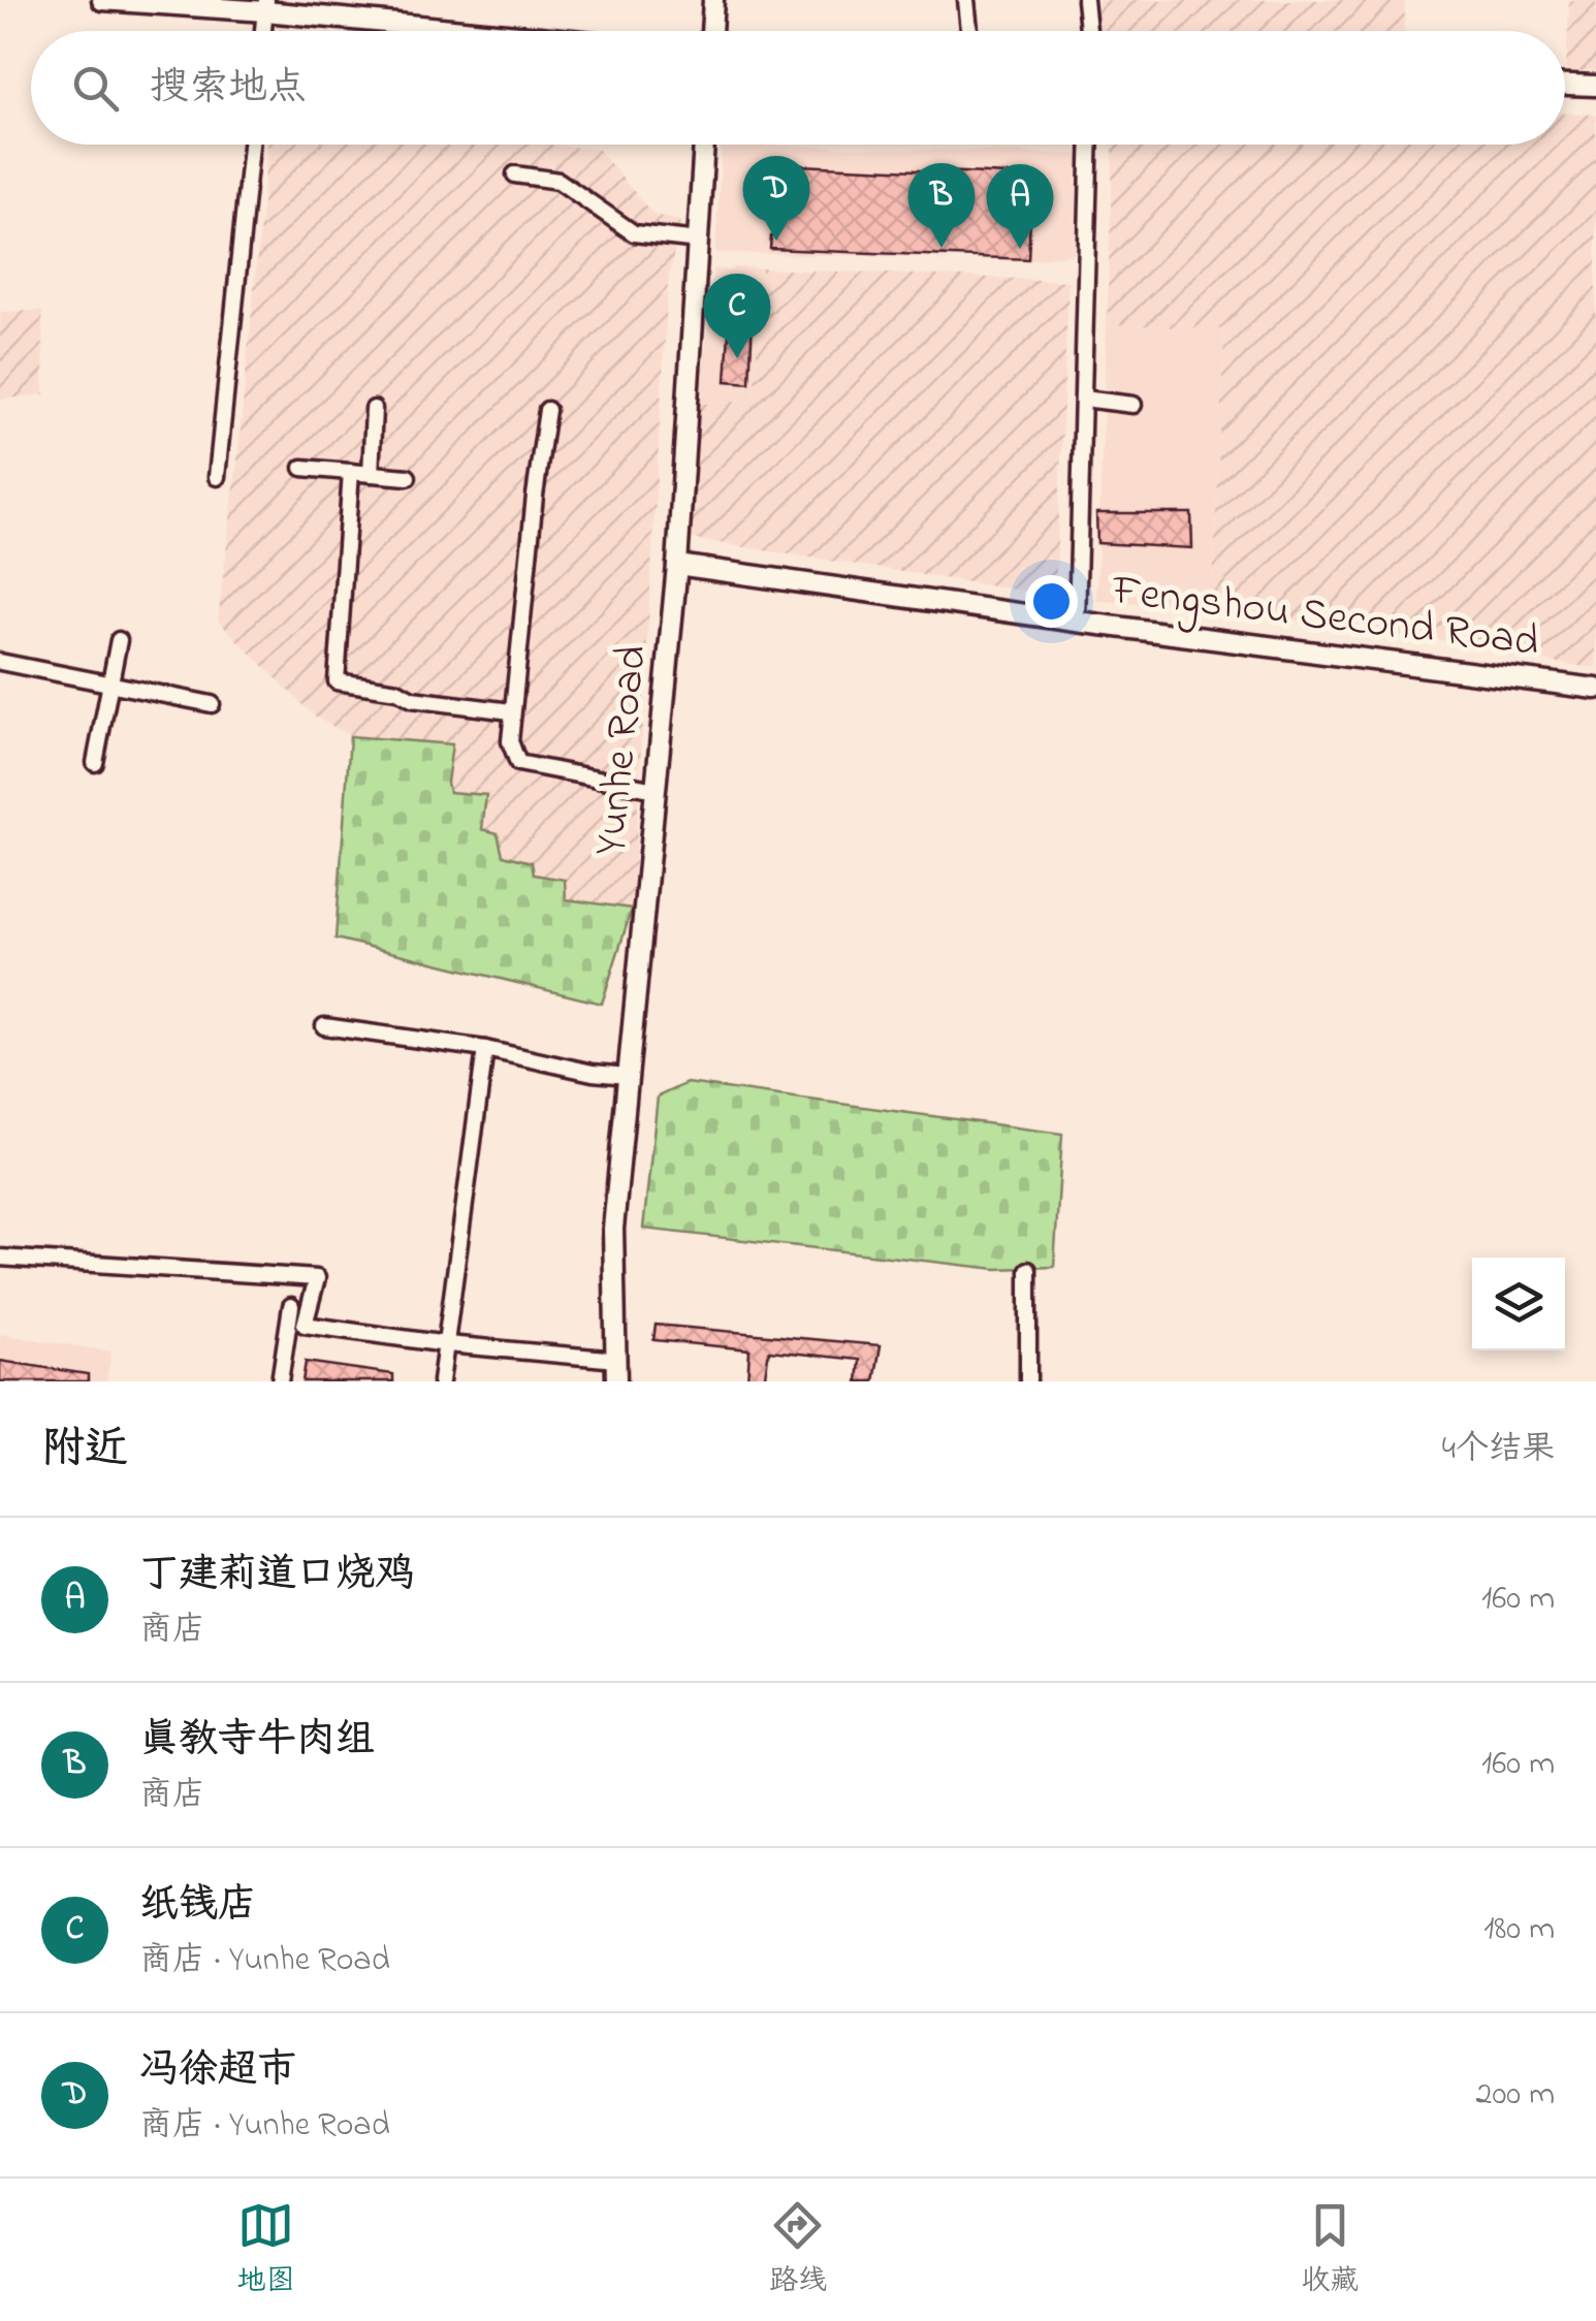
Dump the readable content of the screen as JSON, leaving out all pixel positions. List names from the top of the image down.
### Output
{
  "streets": {
    "street": ["Fengshou Second Road", "Yunhe Road"]
  },
  "crossings": [
    ["Fengshou Second Road", "Yunhe Road"]
  ],
  "page": {
    "search": "搜索地点",
    "pins": [
      "D",
      "B",
      "A",
      "C"
    ],
    "heading": ["附近", "4个结果"],
    "list": [
      {
        "mark": "A",
        "name": "丁建莉道口烧鸡",
        "note": "商店",
        "value": "160 m"
      },
      {
        "mark": "B",
        "name": "真教寺牛肉组",
        "note": "商店",
        "value": "160 m"
      },
      {
        "mark": "C",
        "name": "纸钱店",
        "note": "商店 · Yunhe Road",
        "value": "180 m"
      },
      {
        "mark": "D",
        "name": "冯徐超市",
        "note": "商店 · Yunhe Road",
        "value": "200 m"
      }
    ],
    "nav": ["地图", "路线", "收藏"]
  }
}
